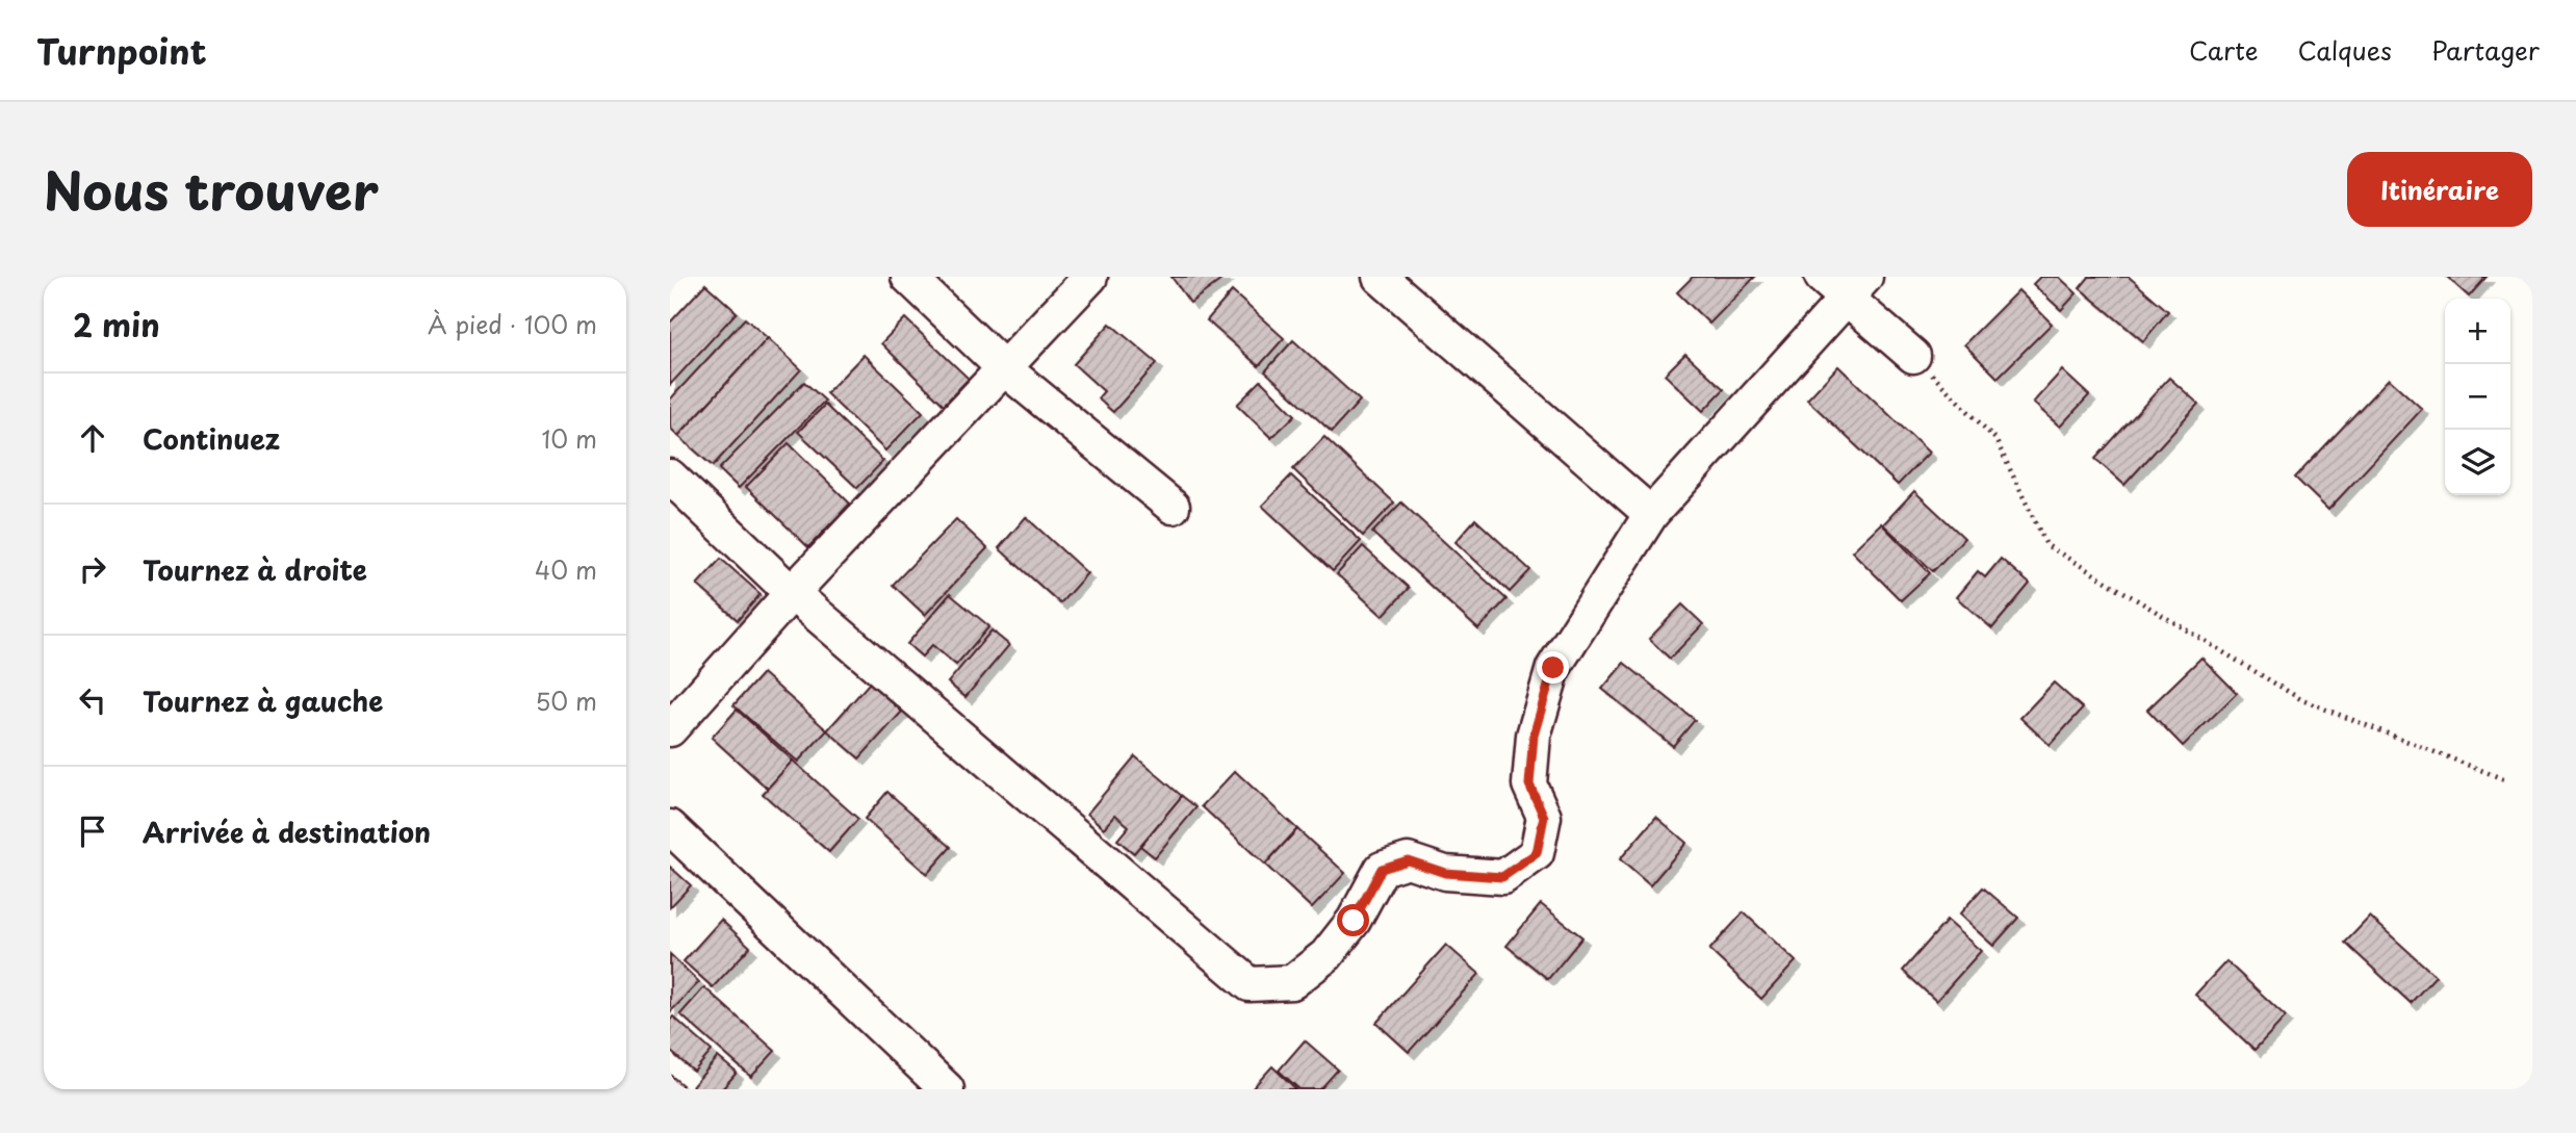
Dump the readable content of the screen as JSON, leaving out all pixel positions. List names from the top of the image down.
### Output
{
  "page": {
    "header": "Turnpoint",
    "nav": ["Carte", "Calques", "Partager"],
    "title": "Nous trouver",
    "buttons": "Itinéraire",
    "heading": ["2 min", "À pied · 100 m"],
    "map_buttons": ["+", "−"],
    "list": [
      ["Continuez", "10 m"],
      ["Tournez à droite", "40 m"],
      ["Tournez à gauche", "50 m"],
      "Arrivée à destination"
    ]
  }
}
